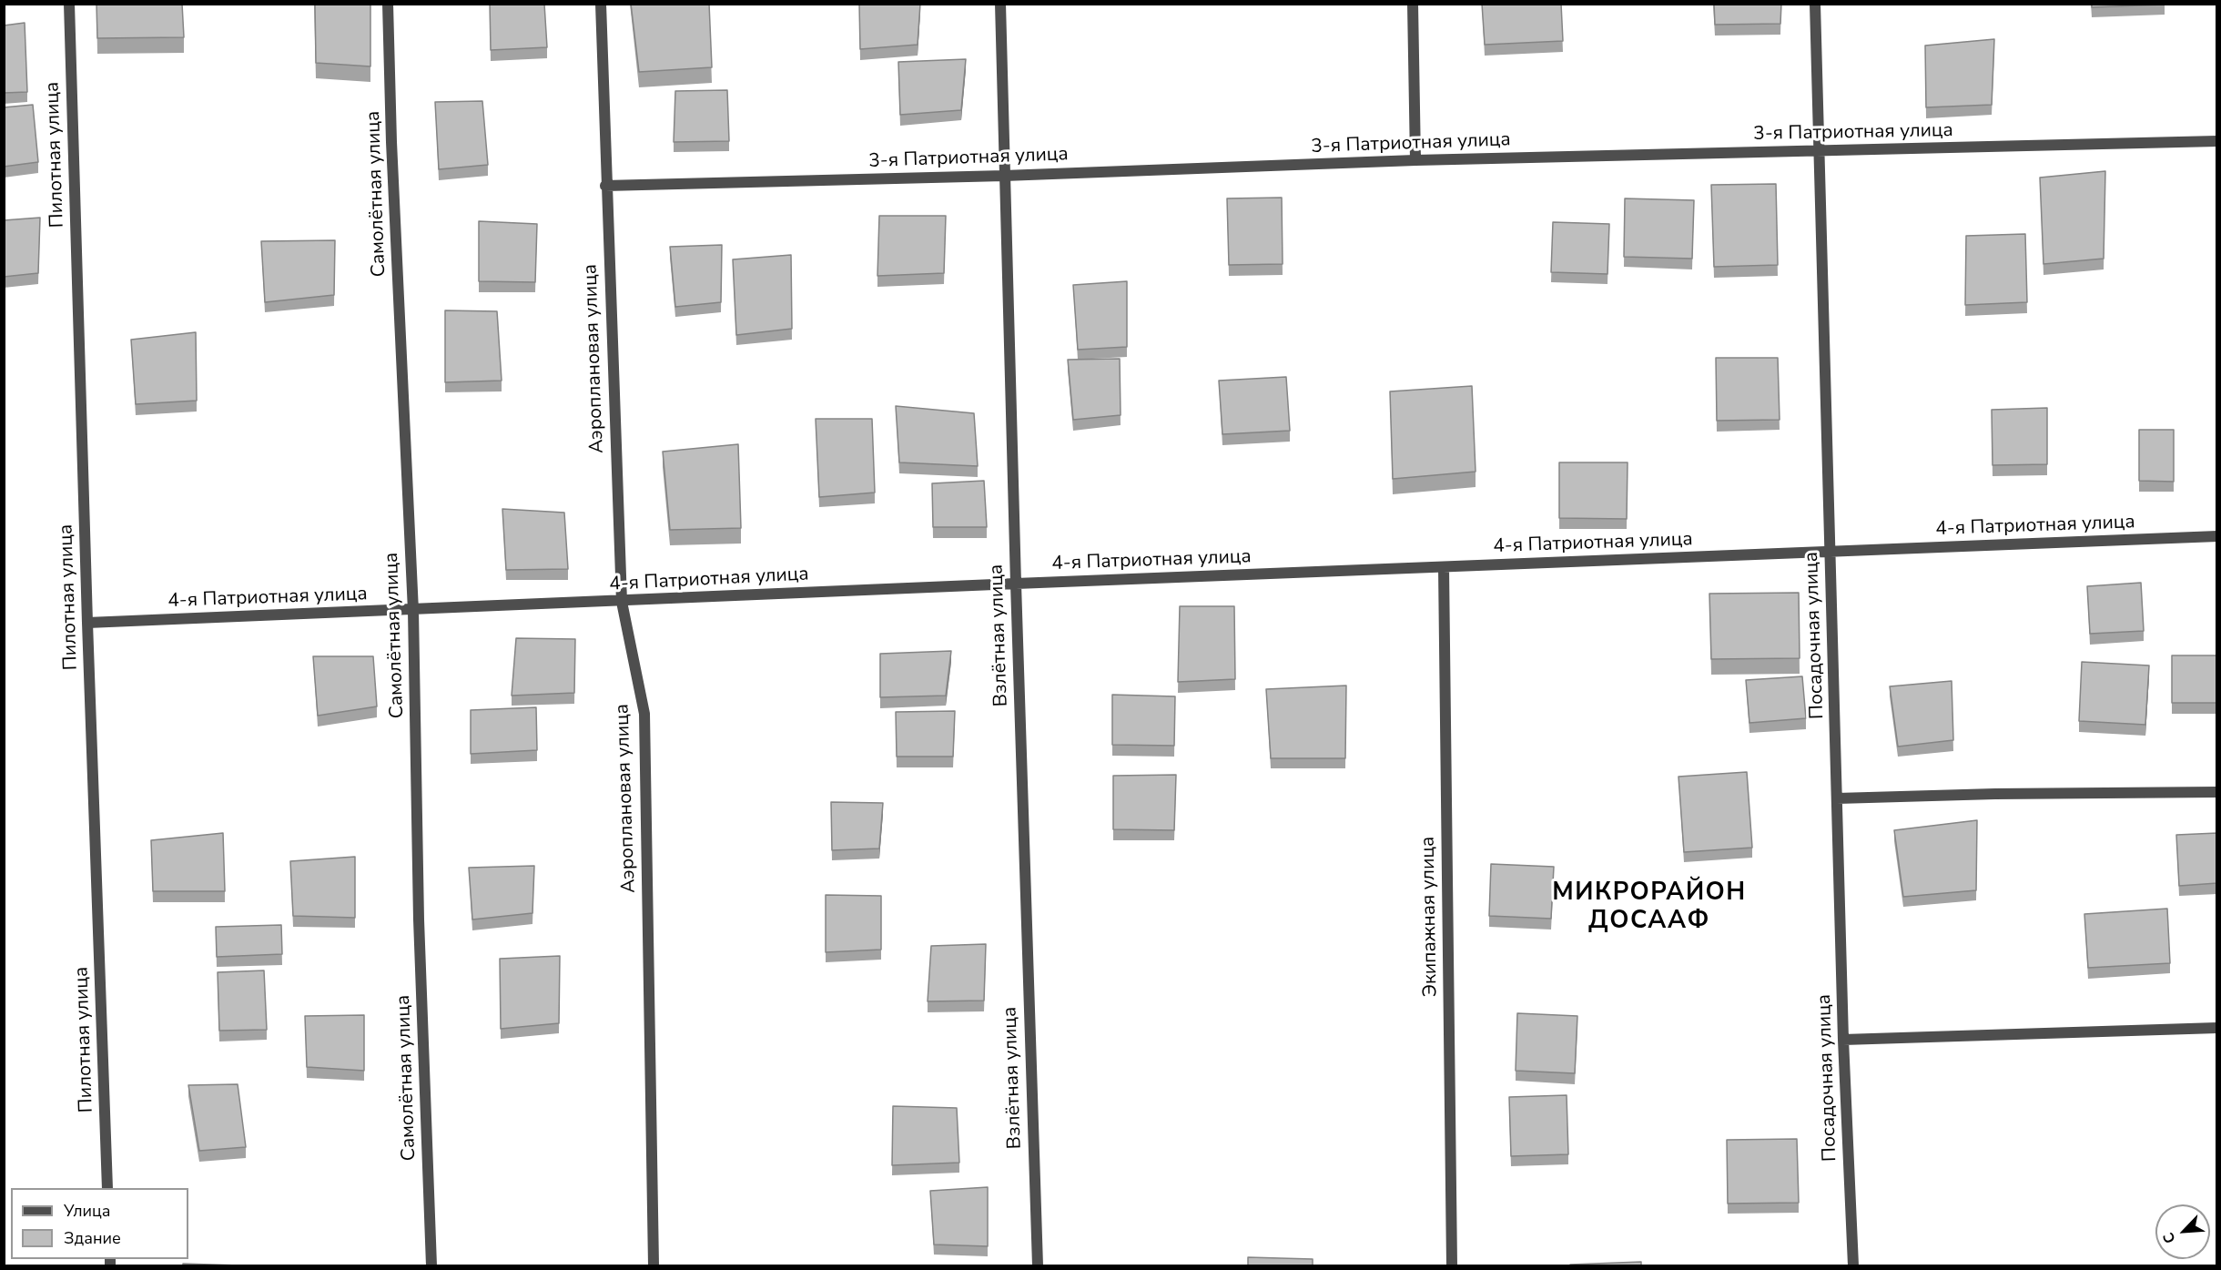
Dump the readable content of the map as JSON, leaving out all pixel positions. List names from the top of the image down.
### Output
{
  "streets": {
    "street": [
      "3-я Патриотная улица",
      "Пилотная улица",
      "Самолётная улица",
      "Аэроплановая улица",
      "4-я Патриотная улица",
      "Взлётная улица",
      "Посадочная улица",
      "Экипажная улица"
    ]
  },
  "crossings": [
    ["3-я Патриотная улица", "Аэроплановая улица"],
    ["3-я Патриотная улица", "Взлётная улица"],
    ["3-я Патриотная улица", "Посадочная улица"],
    ["Пилотная улица", "4-я Патриотная улица"],
    ["Самолётная улица", "4-я Патриотная улица"],
    ["Аэроплановая улица", "4-я Патриотная улица"],
    ["4-я Патриотная улица", "Взлётная улица"],
    ["4-я Патриотная улица", "Посадочная улица"],
    ["4-я Патриотная улица", "Экипажная улица"]
  ],
  "districts": ["МИКРОРАЙОН ДОСААФ"],
  "legend": ["Улица", "Здание"],
  "north": "bottom left"
}
